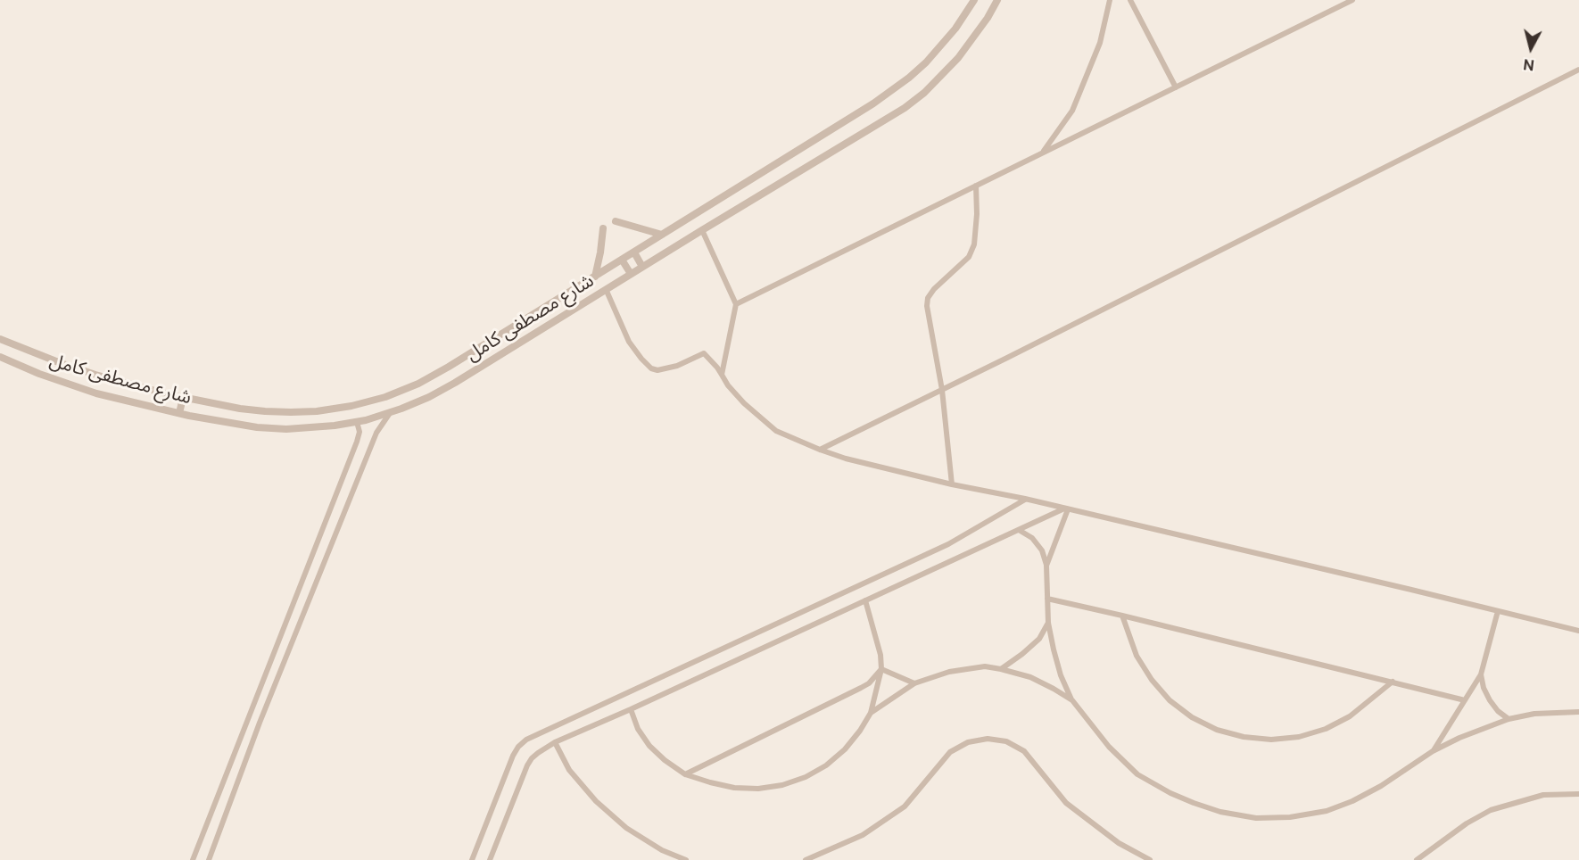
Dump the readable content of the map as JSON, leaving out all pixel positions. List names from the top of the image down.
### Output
{
  "streets": {
    "street": ["شارع مصطفى كامل"]
  },
  "north": "bottom"
}
